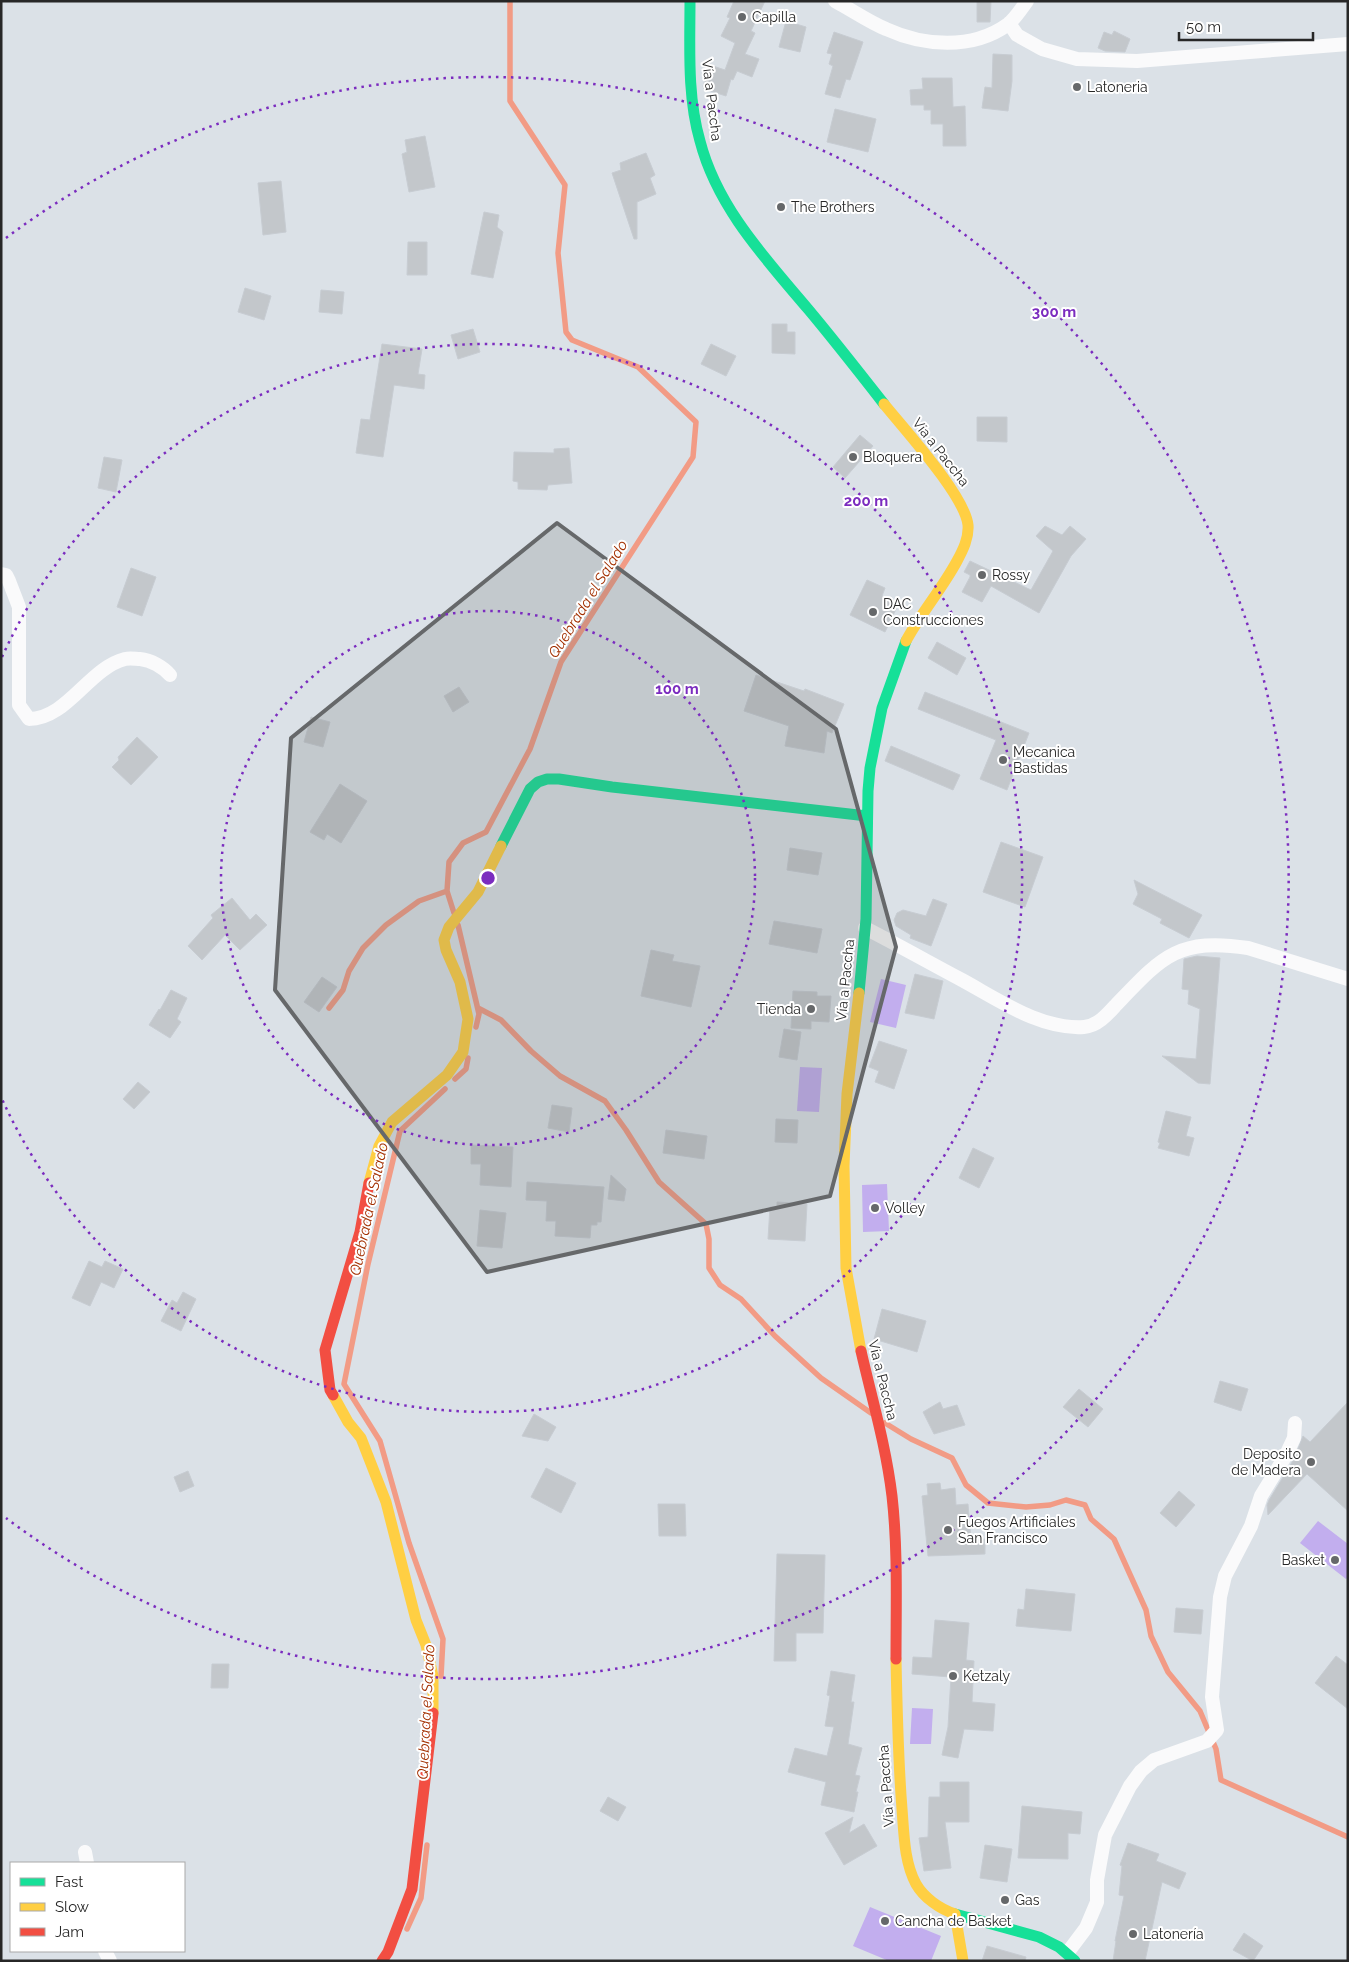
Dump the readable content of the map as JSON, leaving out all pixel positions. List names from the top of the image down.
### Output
{
  "streets": {
    "main road": ["Vía a Paccha"]
  },
  "water": ["Quebrada el Salado"],
  "places": [
    "Capilla",
    "Latoneria",
    "The Brothers",
    "Bloquera",
    "Rossy",
    "DAC Construcciones",
    "Mecanica Bastidas",
    "Tienda",
    "Volley",
    "Deposito de Madera",
    "Fuegos Artificiales San Francisco",
    "Basket",
    "Ketzaly",
    "Gas",
    "Cancha de Basket",
    "Latonería"
  ],
  "legend": ["Fast", "Slow", "Jam"],
  "scale_bar": "50 m",
  "rings": ["300 m", "200 m", "100 m"]
}
